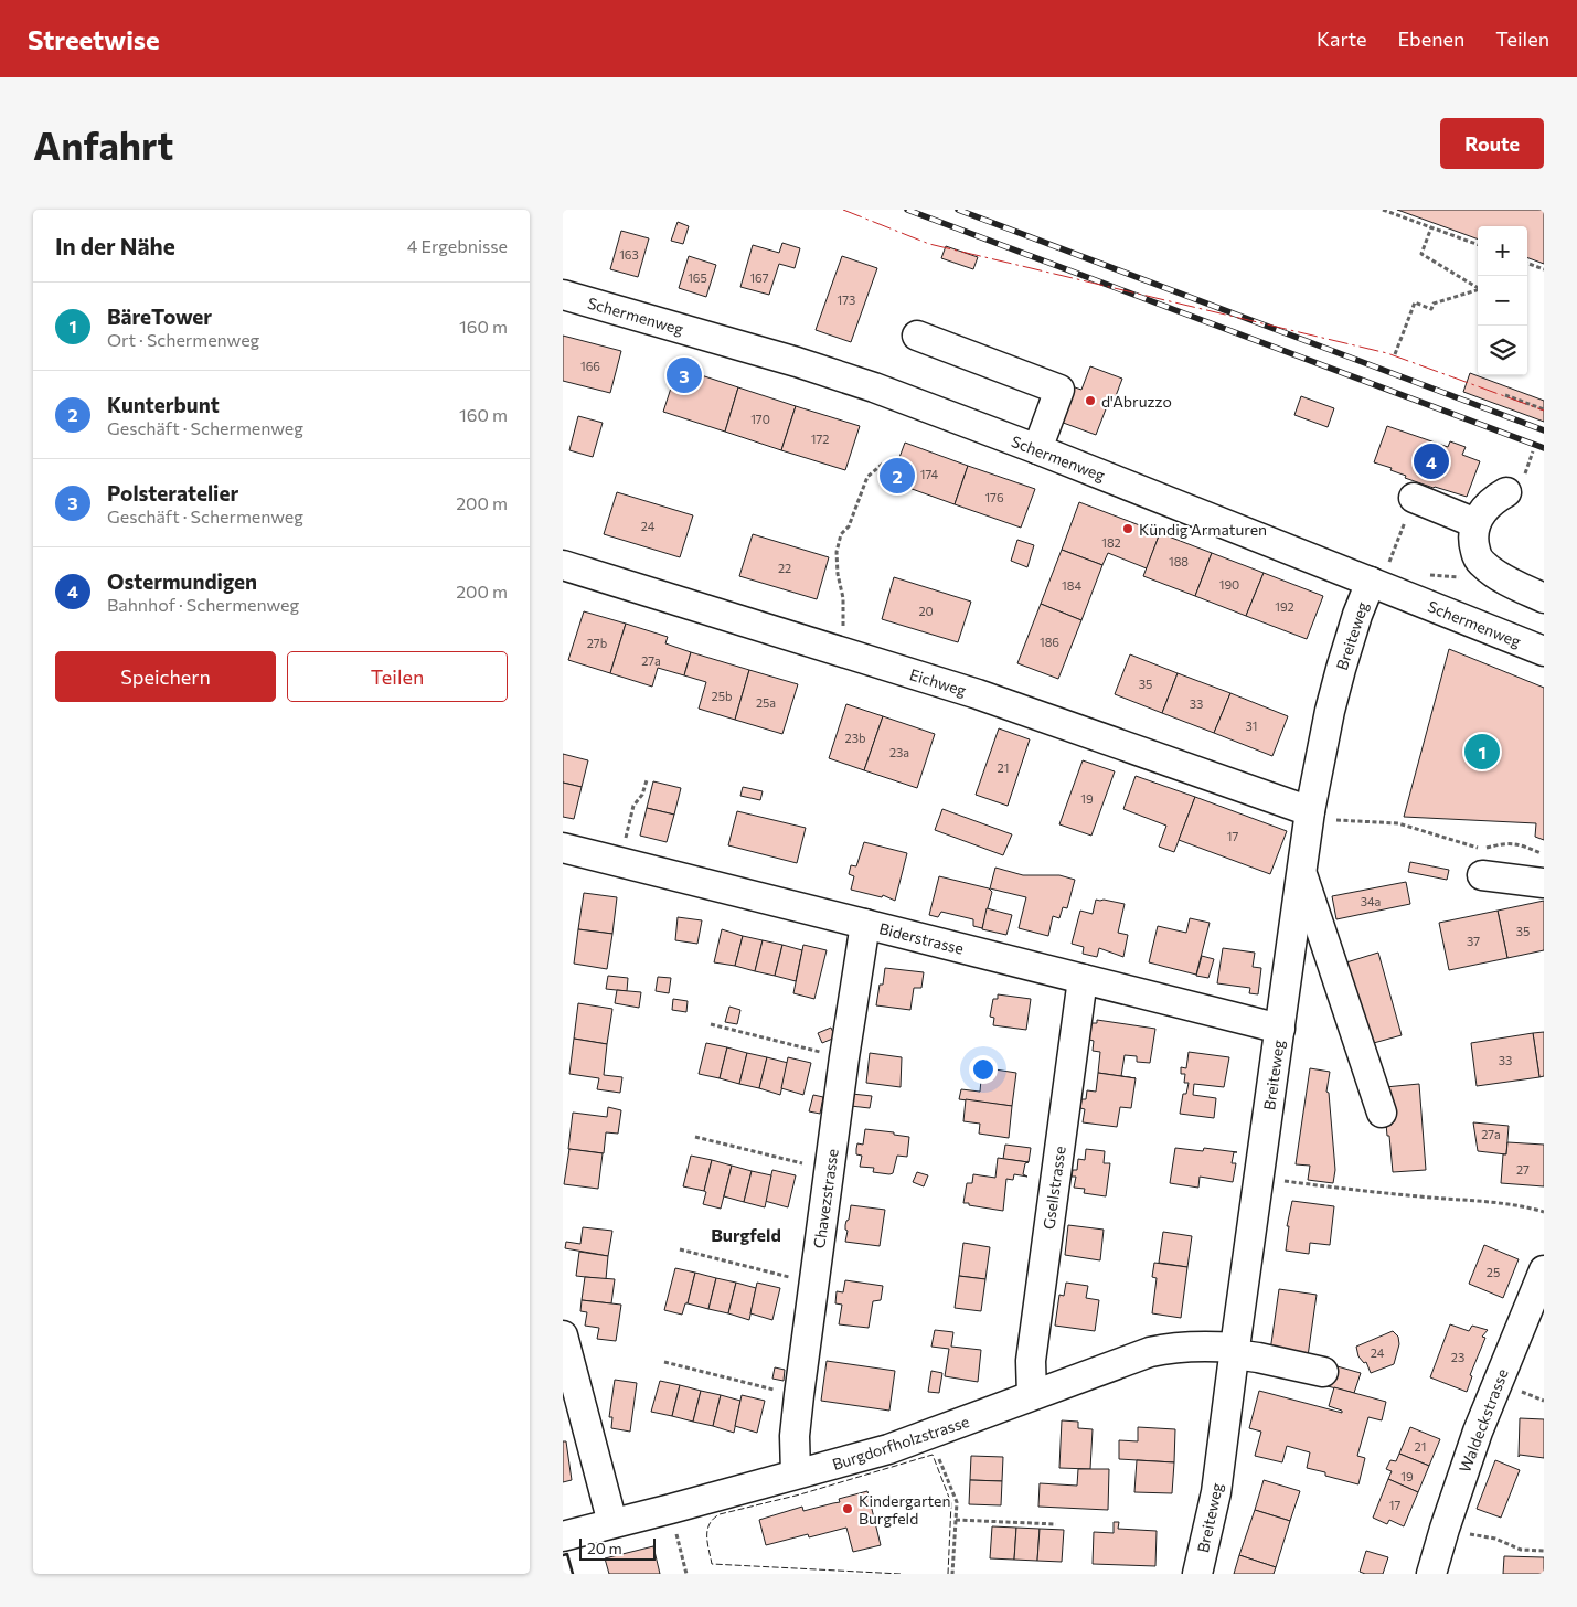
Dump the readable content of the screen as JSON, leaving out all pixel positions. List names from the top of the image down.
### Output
{
  "streets": {
    "street": [
      "Schermenweg",
      "Breiteweg",
      "Eichweg",
      "Biderstrasse",
      "Gsellstrasse",
      "Chavezstrasse",
      "Waldeckstrasse",
      "Burgdorfholzstrasse"
    ]
  },
  "crossings": [
    ["Schermenweg", "Breiteweg"],
    ["Breiteweg", "Eichweg"],
    ["Breiteweg", "Biderstrasse"],
    ["Breiteweg", "Burgdorfholzstrasse"],
    ["Biderstrasse", "Gsellstrasse"],
    ["Biderstrasse", "Chavezstrasse"],
    ["Gsellstrasse", "Burgdorfholzstrasse"],
    ["Chavezstrasse", "Burgdorfholzstrasse"]
  ],
  "districts": ["Burgfeld"],
  "places": ["d'Abruzzo", "Kündig Armaturen", "Kindergarten Burgfeld"],
  "house_numbers": [
    "163",
    "165",
    "167",
    "173",
    "166",
    "170",
    "172",
    "174",
    "176",
    "24",
    "182",
    "188",
    "22",
    "190",
    "184",
    "192",
    "20",
    "186",
    "27b",
    "27a",
    "35",
    "25b",
    "25a",
    "33",
    "31",
    "23b",
    "23a",
    "21",
    "19",
    "17",
    "34a",
    "35",
    "37",
    "33",
    "27a",
    "27",
    "25",
    "24",
    "23",
    "21",
    "19",
    "17"
  ],
  "scale_bar": "20 m",
  "page": {
    "header": "Streetwise",
    "nav": ["Karte", "Ebenen", "Teilen"],
    "buttons": [
      "Route",
      ["Speichern", "Teilen"]
    ],
    "title": "Anfahrt",
    "heading": ["In der Nähe", "4 Ergebnisse"],
    "map_buttons": ["+", "−"],
    "list": [
      {
        "mark": "1",
        "name": "BäreTower",
        "note": "Ort · Schermenweg",
        "value": "160 m"
      },
      {
        "mark": "2",
        "name": "Kunterbunt",
        "note": "Geschäft · Schermenweg",
        "value": "160 m"
      },
      {
        "mark": "3",
        "name": "Polsteratelier",
        "note": "Geschäft · Schermenweg",
        "value": "200 m"
      },
      {
        "mark": "4",
        "name": "Ostermundigen",
        "note": "Bahnhof · Schermenweg",
        "value": "200 m"
      }
    ],
    "pins": [
      "3",
      "4",
      "2",
      "1"
    ],
    "scale": "20 m"
  }
}
